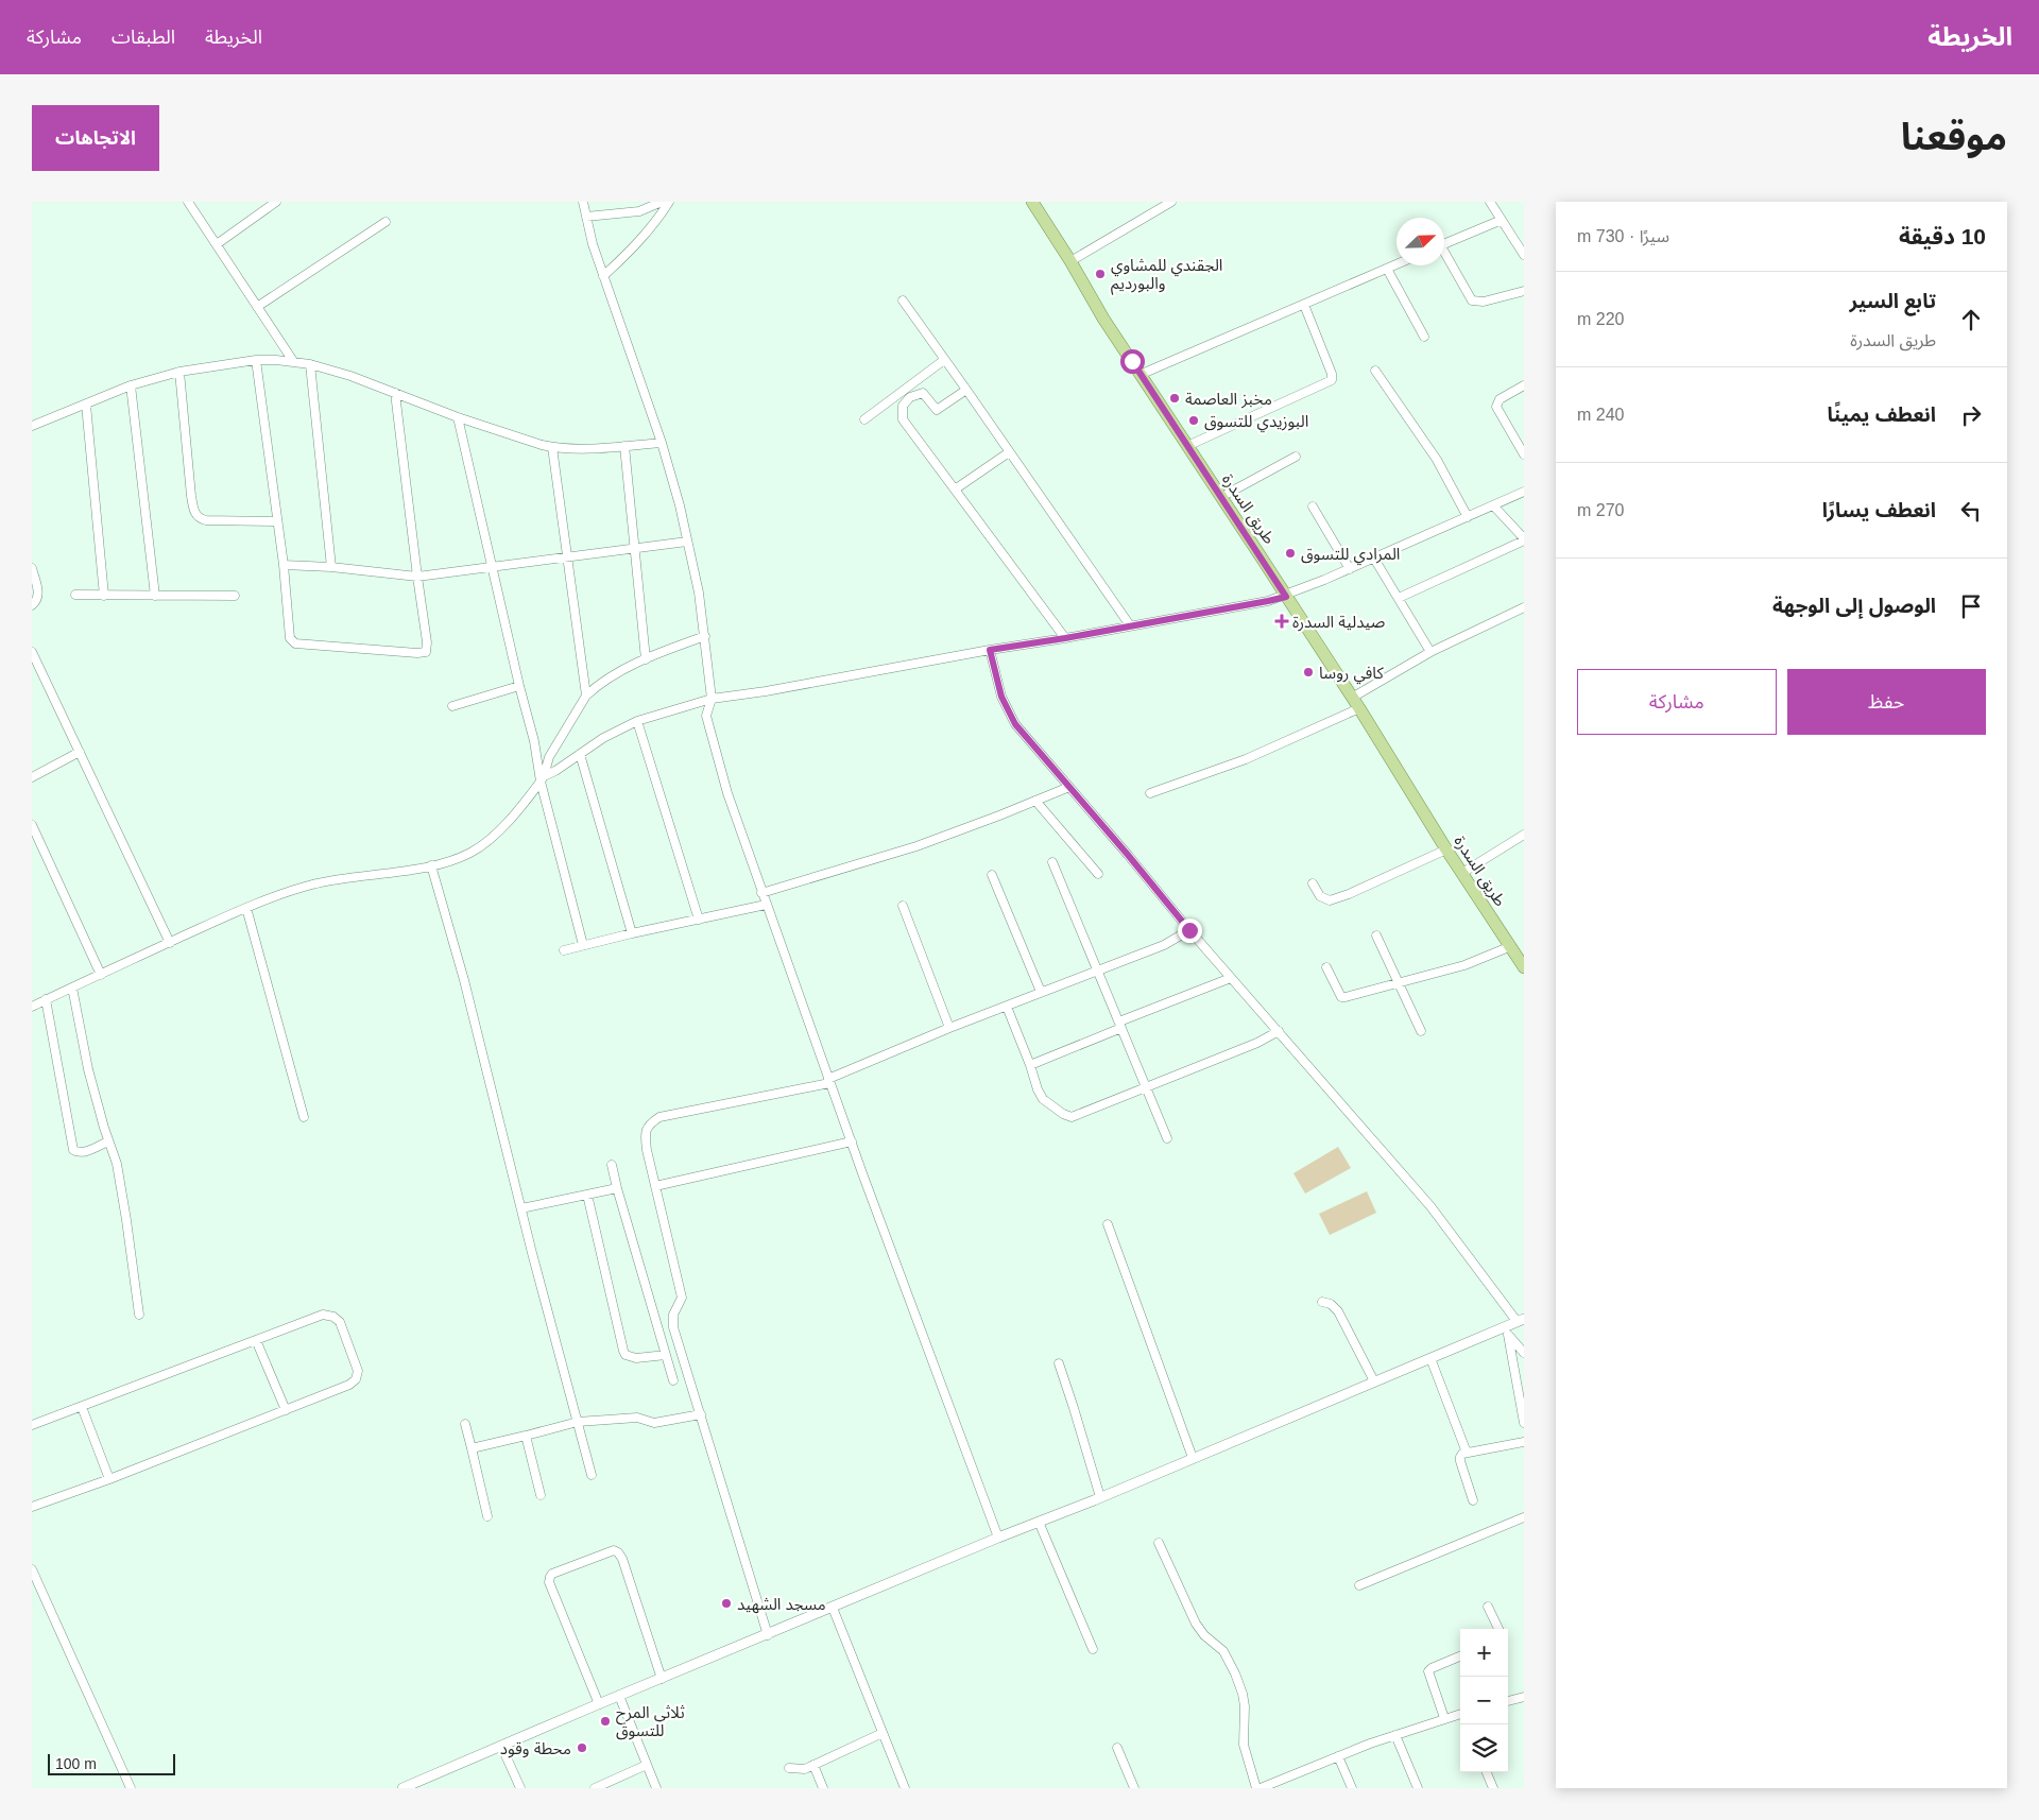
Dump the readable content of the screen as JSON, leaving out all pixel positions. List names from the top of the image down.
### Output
{
  "streets": {
    "main road": ["طريق السدرة"]
  },
  "places": {
    "other": [
      "الجقندي للمشاوي والبورديم",
      "مخبز العاصمة",
      "البوزيدي للتسوق",
      "المرادي للتسوق",
      "كافي روسا",
      "مسجد الشهيد",
      "ثلاثي المرح للتسوق",
      "محطة وقود"
    ],
    "health": ["صيدلية السدرة"]
  },
  "scale_bar": "100 m",
  "north": "top right",
  "page": {
    "header": "الخريطة",
    "nav": ["الخريطة", "الطبقات", "مشاركة"],
    "title": "موقعنا",
    "buttons": [
      "الاتجاهات",
      ["حفظ", "مشاركة"]
    ],
    "heading": ["10 دقيقة", "سيرًا · 730 m"],
    "list": [
      ["تابع السير", "طريق السدرة", "220 m"],
      ["انعطف يمينًا", "240 m"],
      ["انعطف يسارًا", "270 m"],
      "الوصول إلى الوجهة"
    ],
    "map_buttons": ["+", "−"],
    "scale": "100 m"
  }
}
